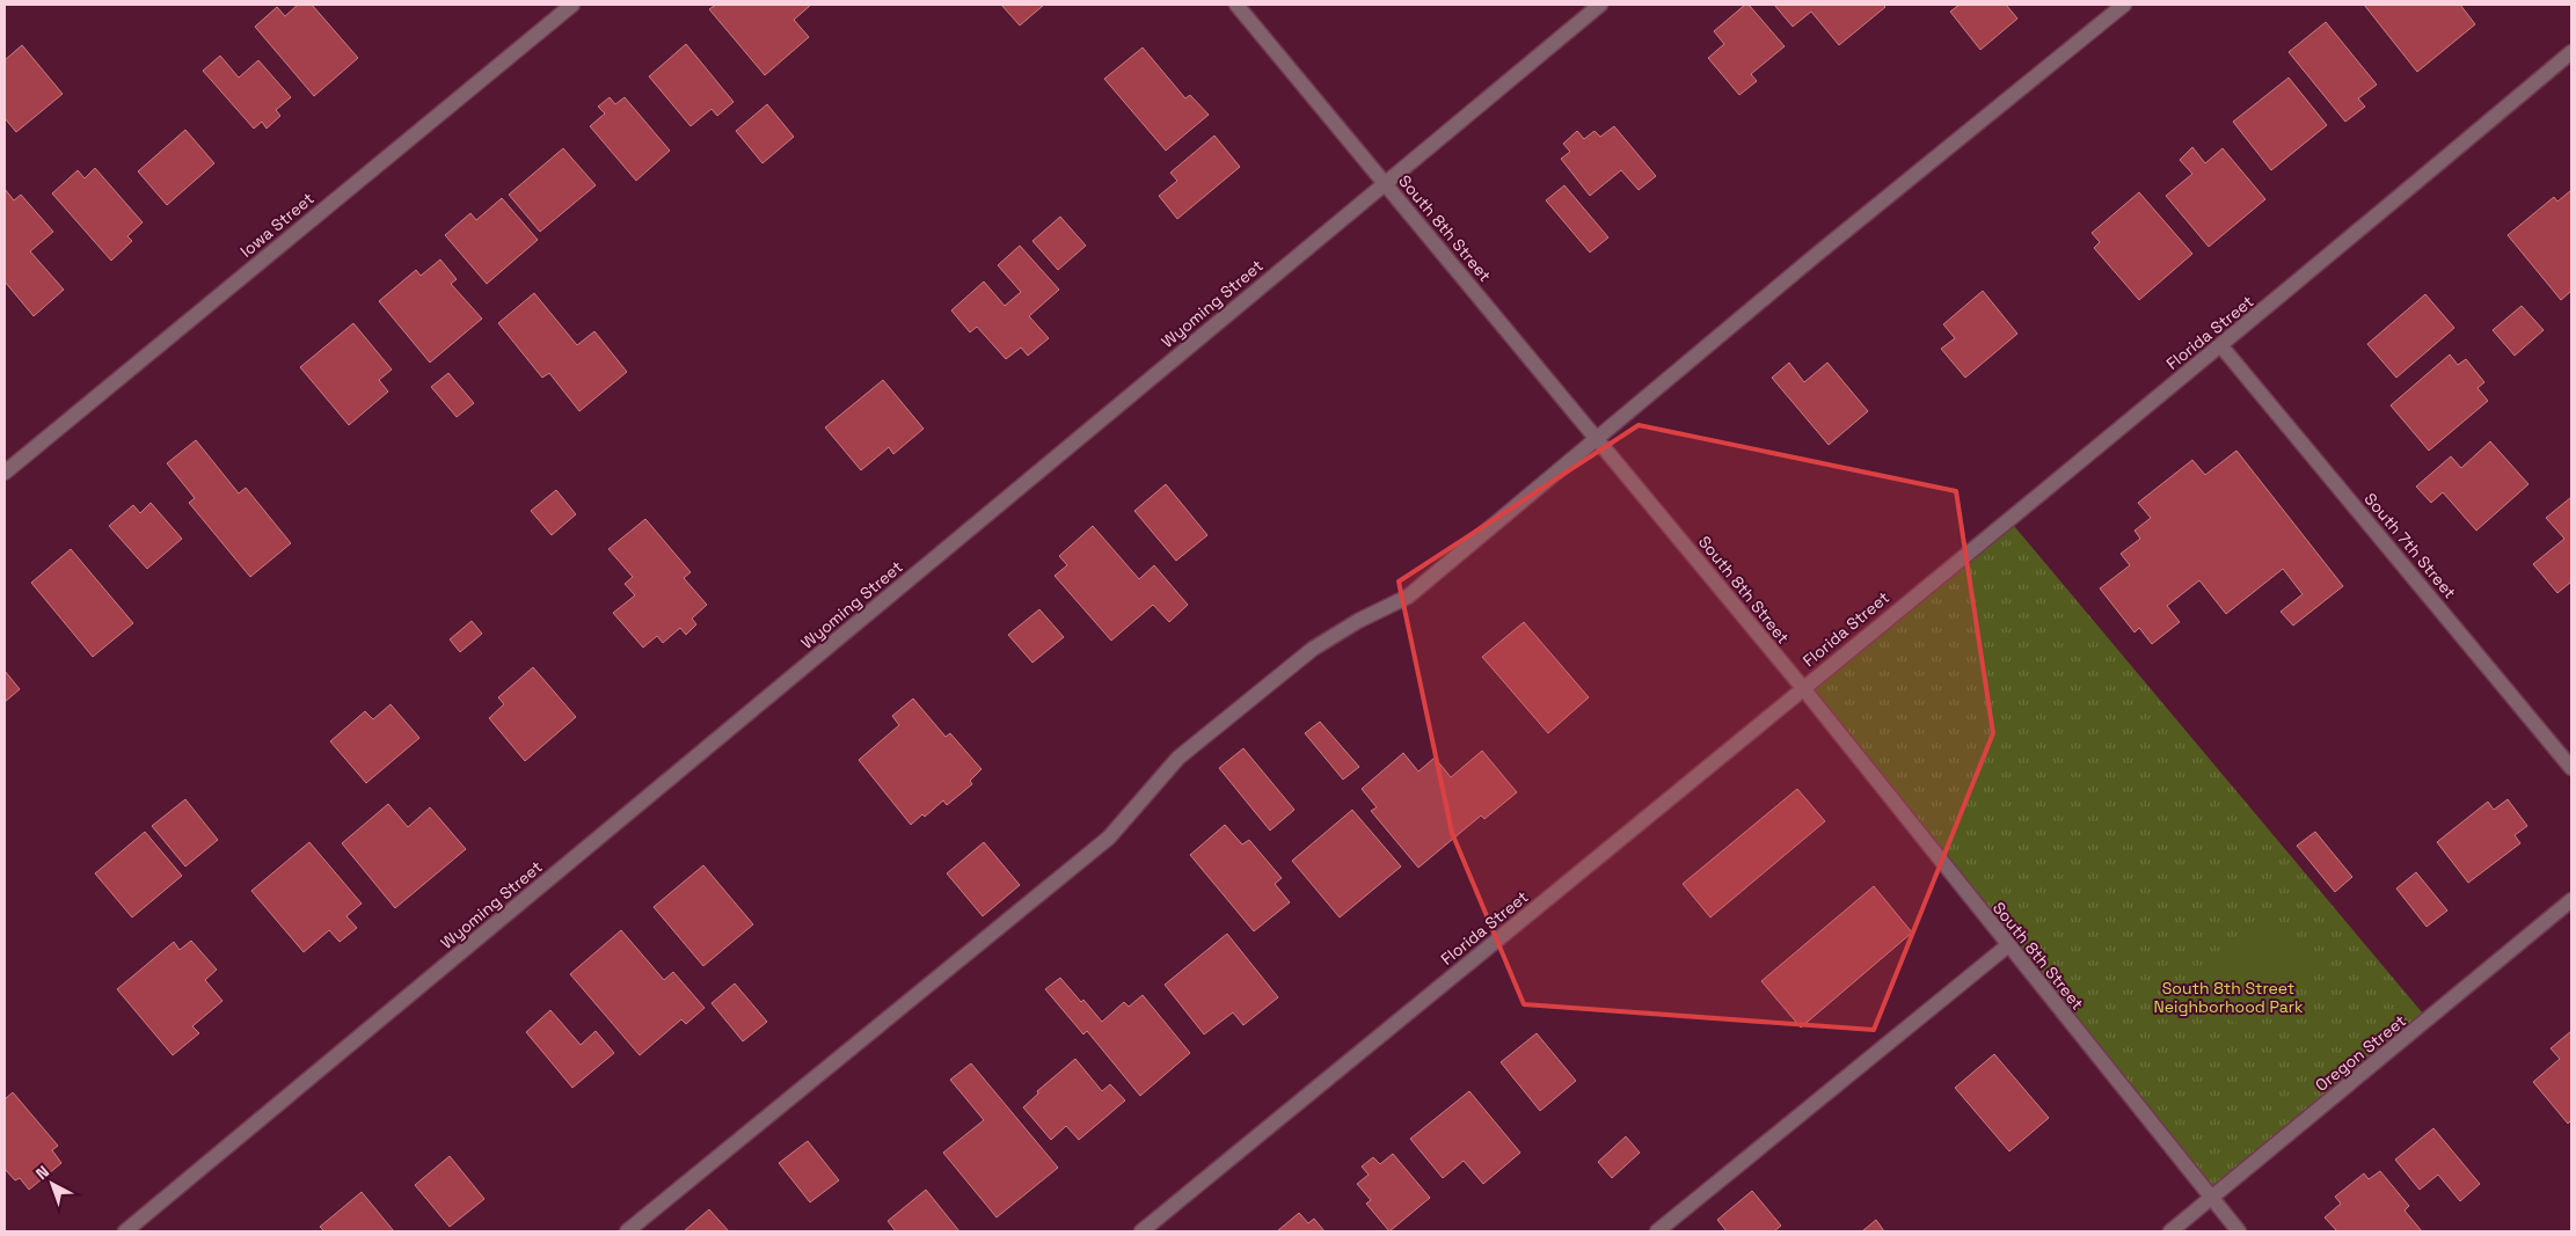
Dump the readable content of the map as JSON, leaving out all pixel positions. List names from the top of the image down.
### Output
{
  "streets": {
    "street": [
      "Iowa Street",
      "South 8th Street",
      "Wyoming Street",
      "Florida Street",
      "South 7th Street",
      "Oregon Street"
    ]
  },
  "crossings": [
    ["South 8th Street", "Wyoming Street"],
    ["South 8th Street", "Florida Street"],
    ["South 8th Street", "Oregon Street"],
    ["Florida Street", "South 7th Street"]
  ],
  "parks": ["South 8th Street Neighborhood Park"],
  "north": "top left"
}
